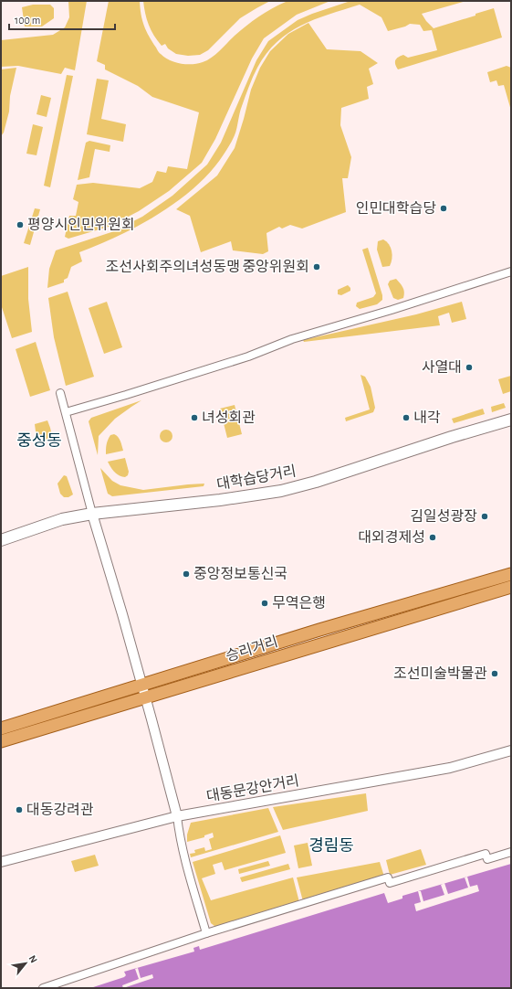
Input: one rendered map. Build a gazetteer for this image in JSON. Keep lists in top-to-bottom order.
{
  "streets": {
    "main road": ["대학습당거리", "승리거리"],
    "street": ["대동문강안거리"]
  },
  "districts": ["중성동", "경림동"],
  "places": [
    "인민대학습당",
    "평양시인민위원회",
    "조선사회주의녀성동맹 중앙위원회",
    "사열대",
    "녀성회관",
    "내각",
    "김일성광장",
    "대외경제성",
    "중앙정보통신국",
    "무역은행",
    "조선미술박물관",
    "대동강려관"
  ],
  "scale_bar": "100 m",
  "north": "top right"
}
